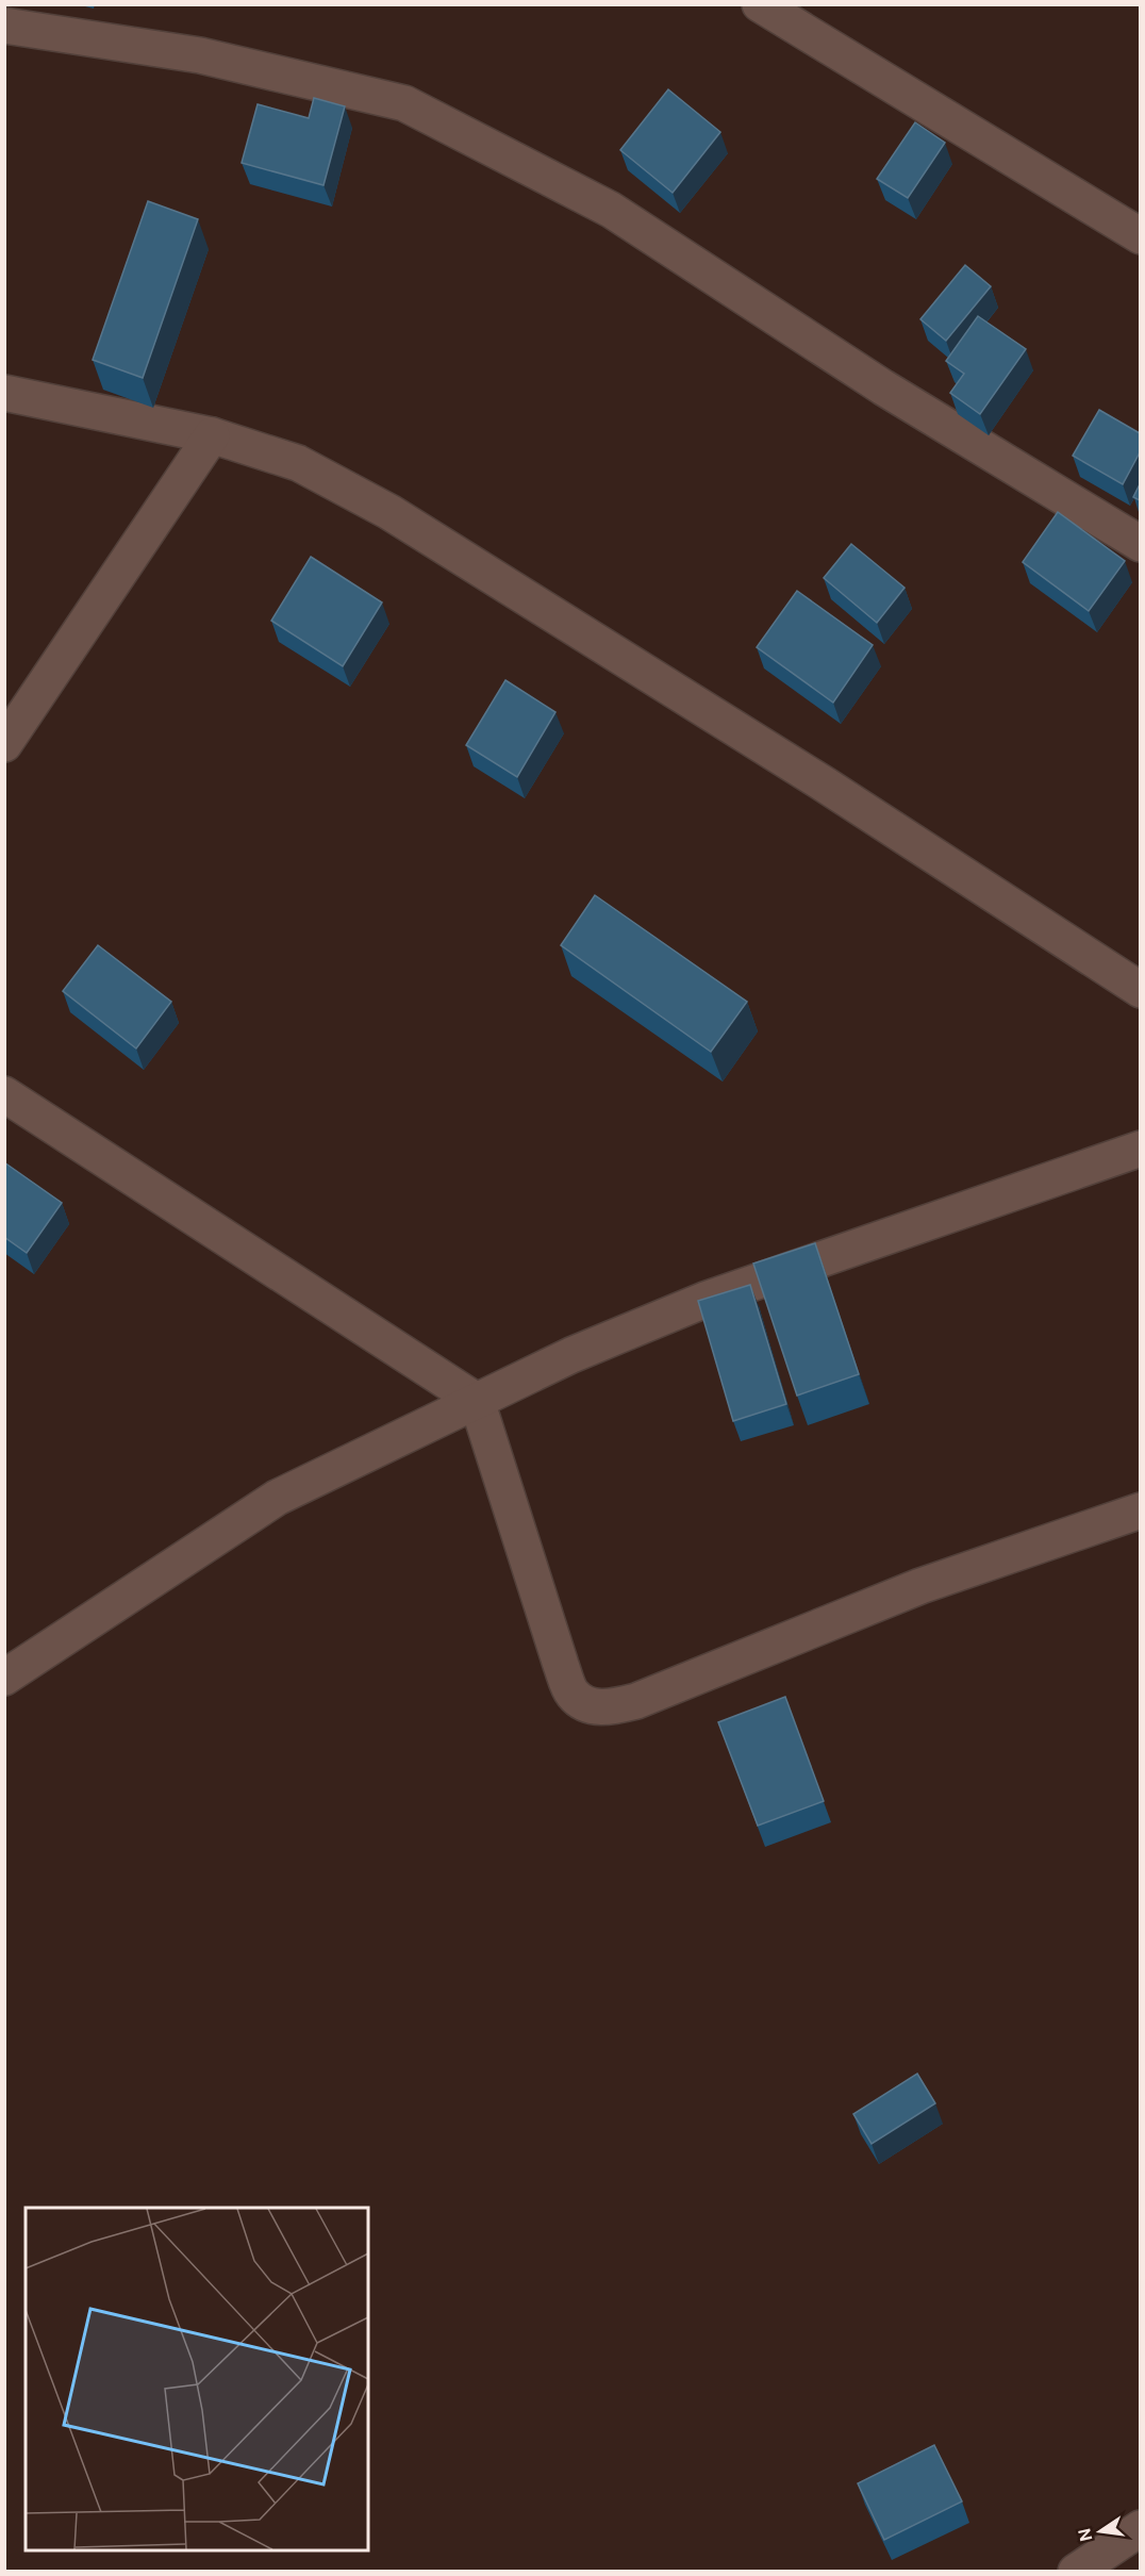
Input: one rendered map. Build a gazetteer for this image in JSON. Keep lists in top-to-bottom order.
{
  "north": "left"
}
